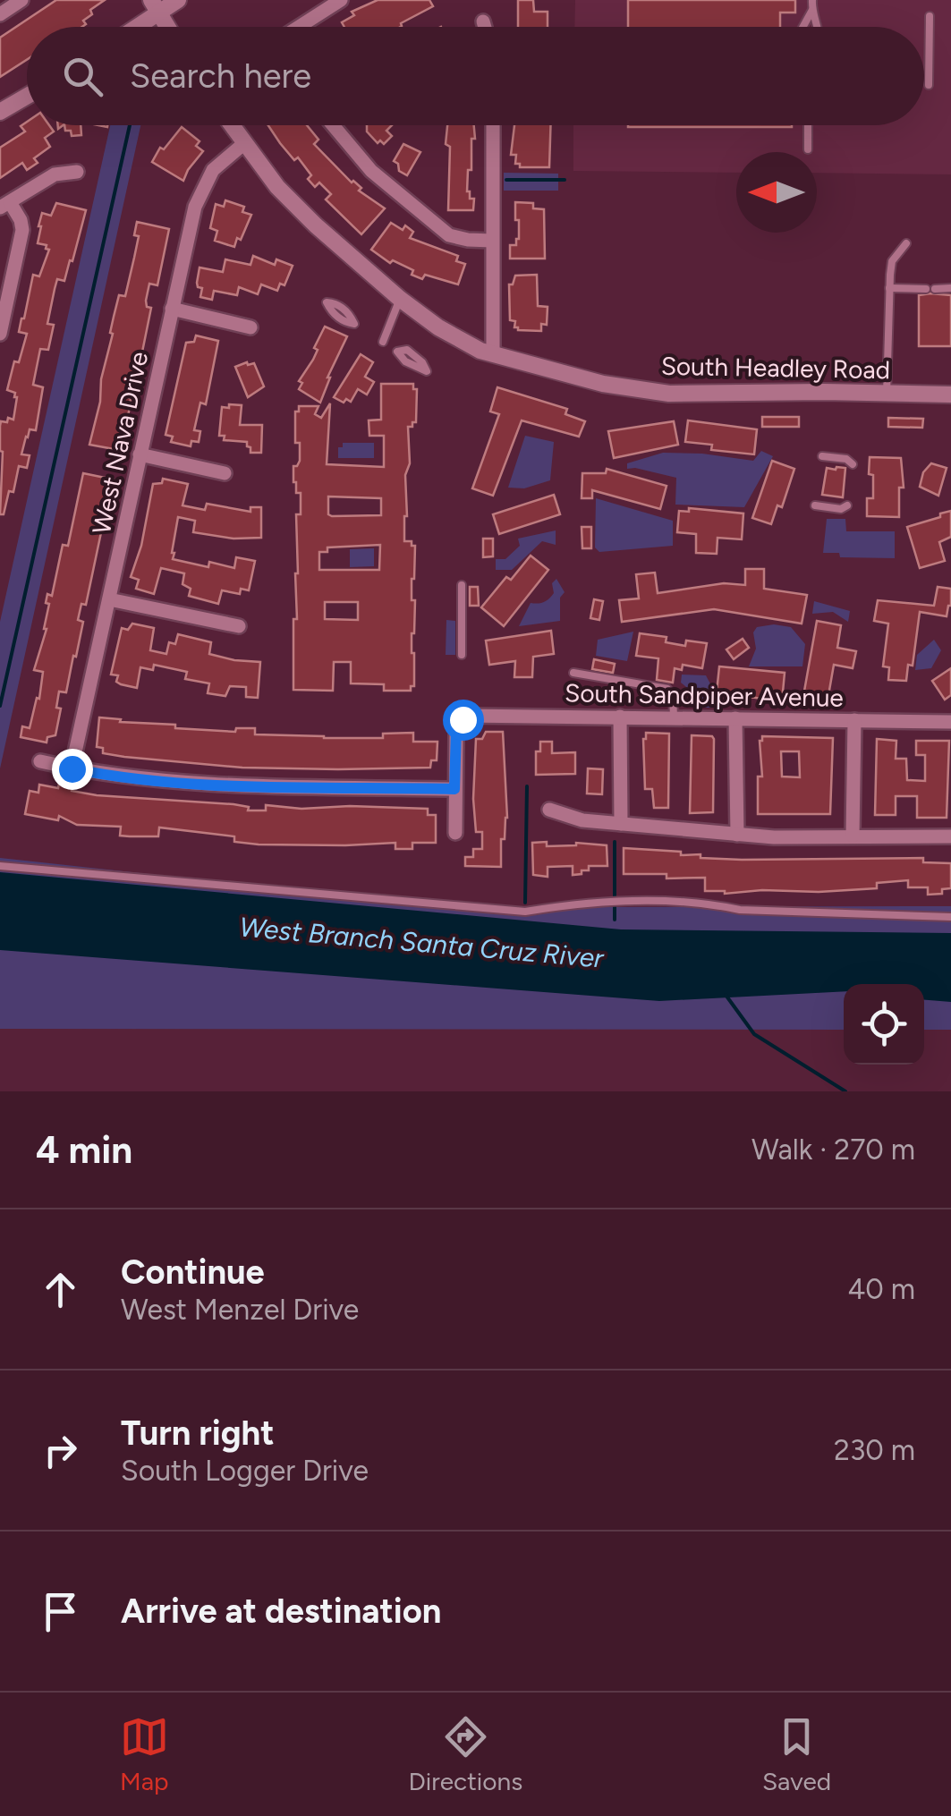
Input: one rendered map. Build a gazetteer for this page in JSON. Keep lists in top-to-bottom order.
{
  "streets": {
    "street": ["South Headley Road", "West Nava Drive", "South Sandpiper Avenue"]
  },
  "crossings": [
    ["South Headley Road", "West Nava Drive"]
  ],
  "water": ["West Branch Santa Cruz River"],
  "north": "left",
  "page": {
    "search": "Search here",
    "heading": ["4 min", "Walk · 270 m"],
    "list": [
      ["Continue", "West Menzel Drive", "40 m"],
      ["Turn right", "South Logger Drive", "230 m"],
      "Arrive at destination"
    ],
    "nav": ["Map", "Directions", "Saved"]
  }
}
